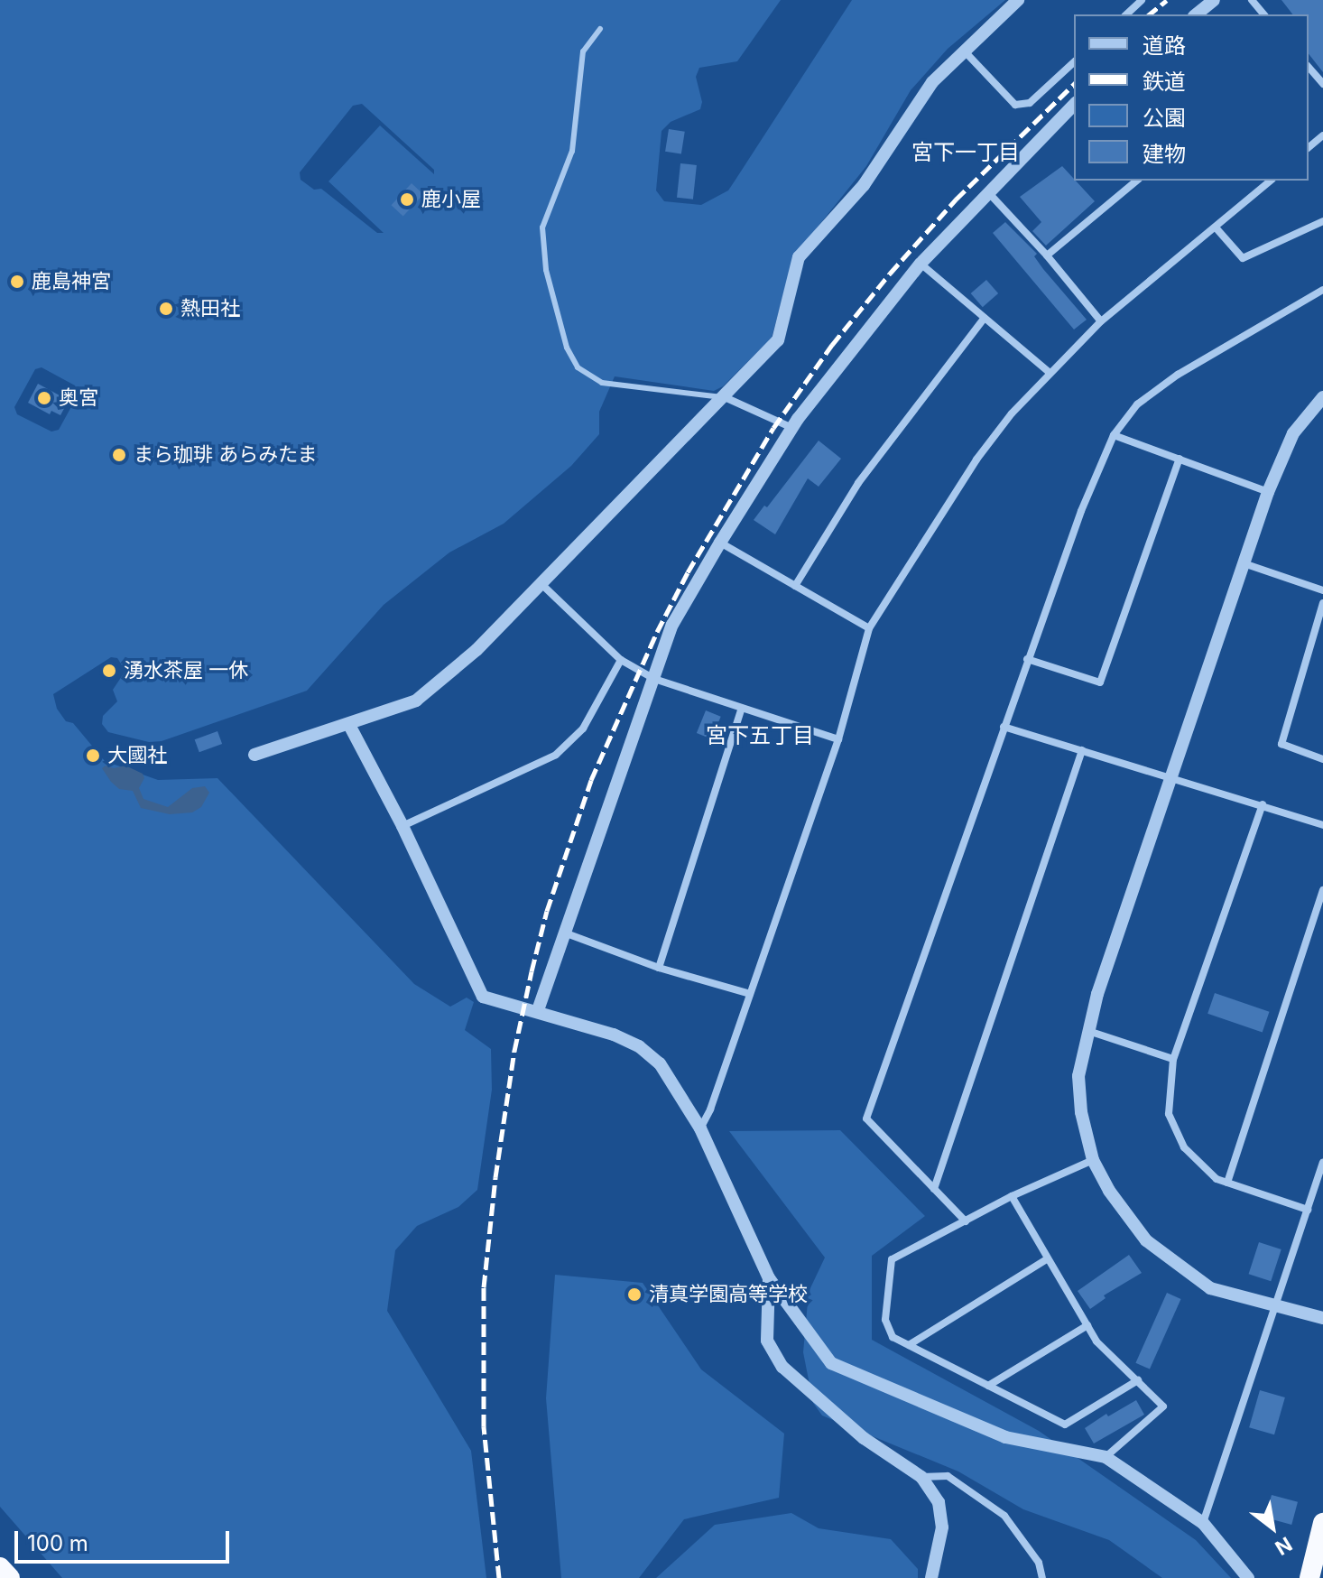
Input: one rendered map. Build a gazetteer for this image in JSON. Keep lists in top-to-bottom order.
{
  "districts": ["宮下一丁目", "宮下五丁目"],
  "places": [
    "鹿小屋",
    "鹿島神宮",
    "熱田社",
    "奥宮",
    "まら珈琲 あらみたま",
    "湧水茶屋 一休",
    "大國社",
    "清真学園高等学校"
  ],
  "legend": [
    "道路",
    "鉄道",
    "公園",
    "建物"
  ],
  "scale_bar": "100 m",
  "north": "bottom right"
}
